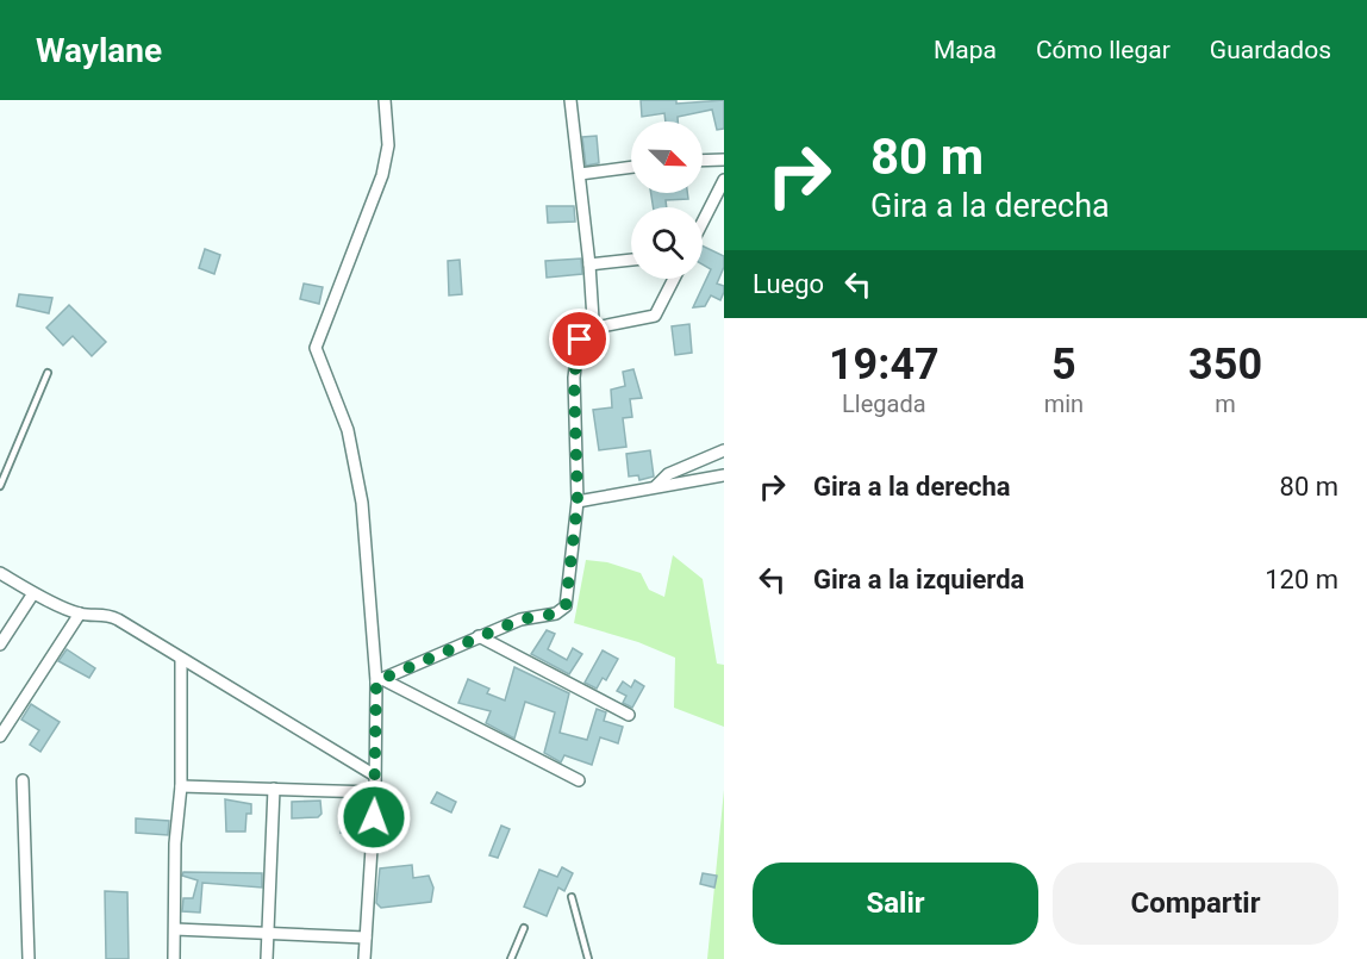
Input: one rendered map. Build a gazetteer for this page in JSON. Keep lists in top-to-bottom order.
{
  "north": "bottom right",
  "page": {
    "header": "Waylane",
    "nav": ["Mapa", "Cómo llegar", "Guardados"],
    "turn": ["80 m", "Gira a la derecha"],
    "then": "Luego",
    "eta": [
      "19:47",
      "Llegada",
      "5",
      "min",
      "350",
      "m"
    ],
    "list": [
      {
        "name": "Gira a la derecha",
        "value": "80 m"
      },
      {
        "name": "Gira a la izquierda",
        "value": "120 m"
      }
    ],
    "buttons": ["Salir", "Compartir"]
  }
}
